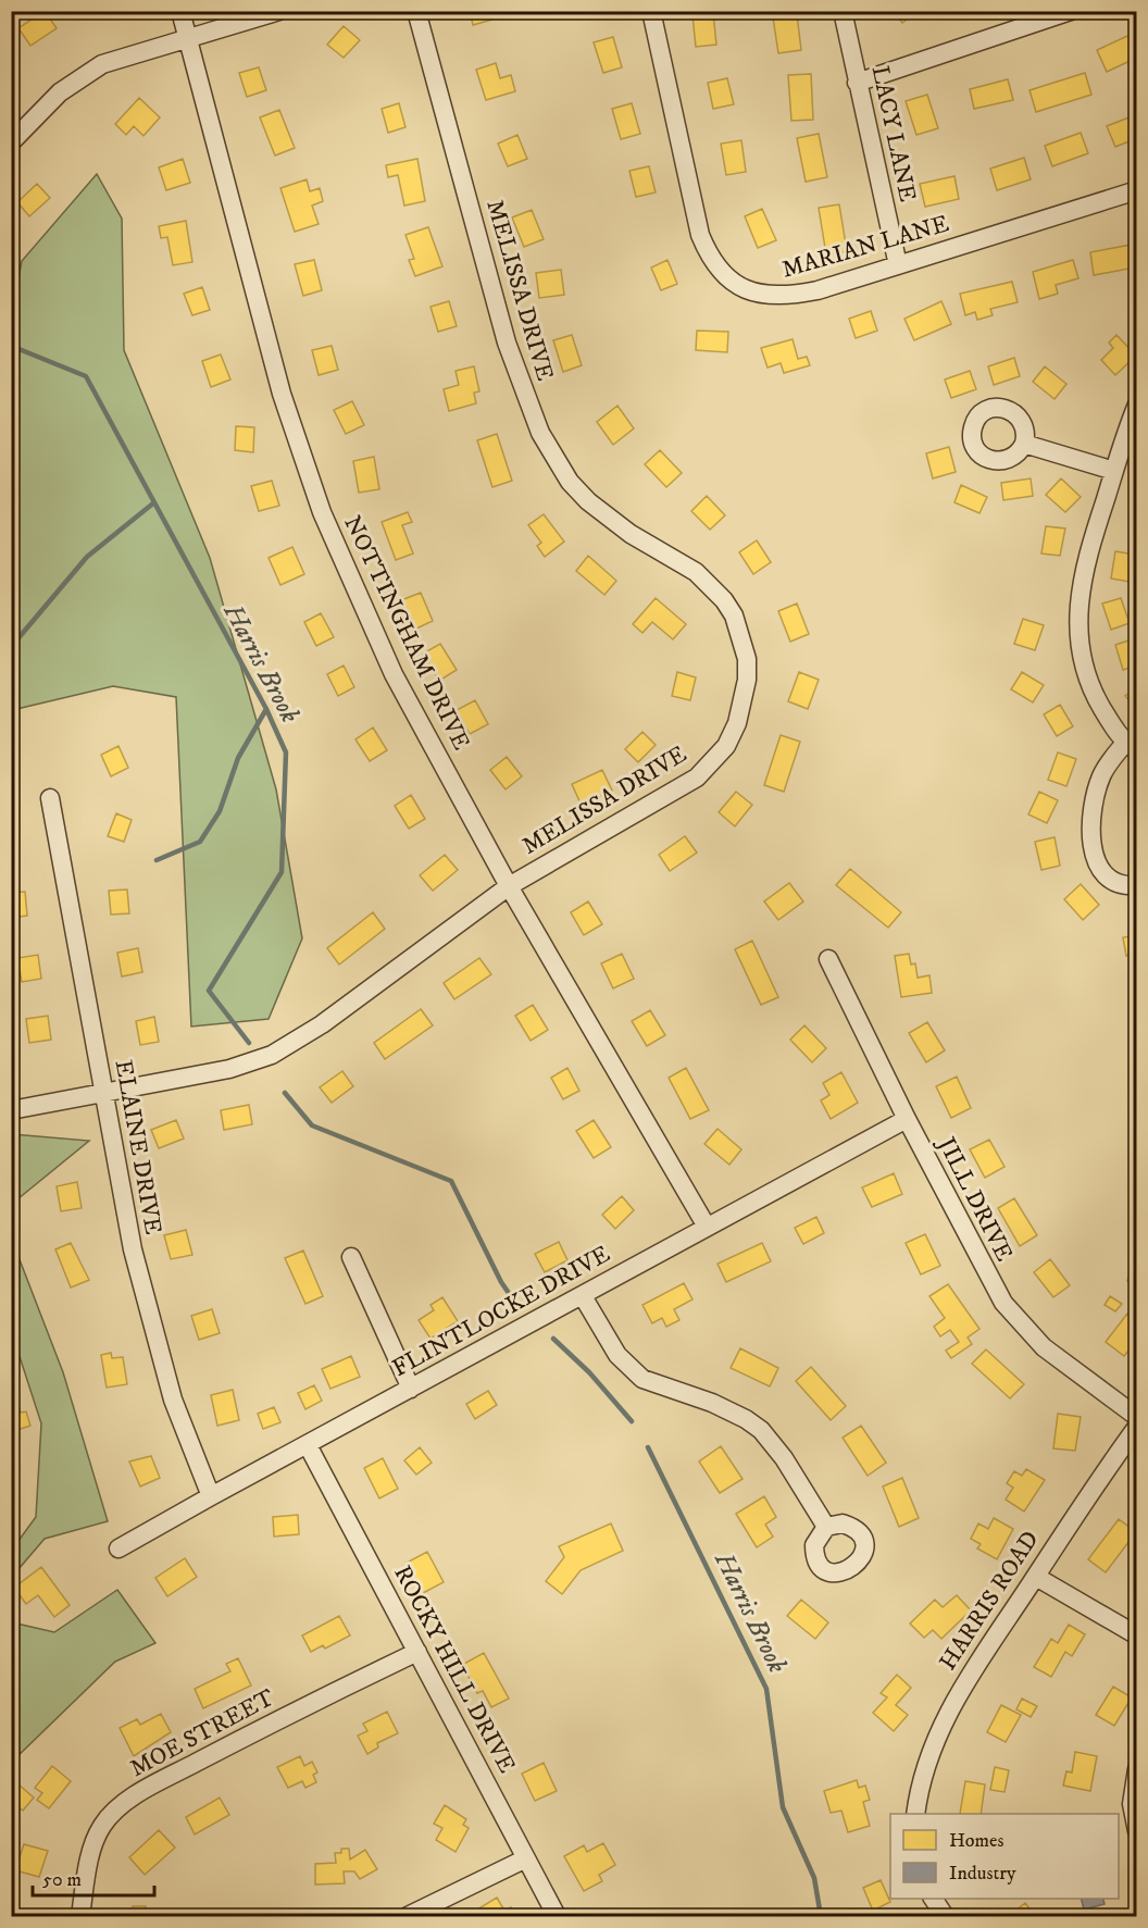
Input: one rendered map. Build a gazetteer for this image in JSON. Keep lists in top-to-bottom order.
{
  "streets": {
    "street": [
      "LACY LANE",
      "MARIAN LANE",
      "MELISSA DRIVE",
      "NOTTINGHAM DRIVE",
      "ELAINE DRIVE",
      "JILL DRIVE",
      "FLINTLOCKE DRIVE",
      "HARRIS ROAD",
      "ROCKY HILL DRIVE",
      "MOE STREET"
    ]
  },
  "crossings": [
    ["LACY LANE", "MARIAN LANE"],
    ["MELISSA DRIVE", "NOTTINGHAM DRIVE"],
    ["MELISSA DRIVE", "ELAINE DRIVE"],
    ["NOTTINGHAM DRIVE", "FLINTLOCKE DRIVE"],
    ["ELAINE DRIVE", "FLINTLOCKE DRIVE"],
    ["JILL DRIVE", "FLINTLOCKE DRIVE"],
    ["FLINTLOCKE DRIVE", "ROCKY HILL DRIVE"],
    ["ROCKY HILL DRIVE", "MOE STREET"]
  ],
  "water": ["Harris Brook"],
  "legend": ["Homes", "Industry"],
  "scale_bar": "50 m"
}
